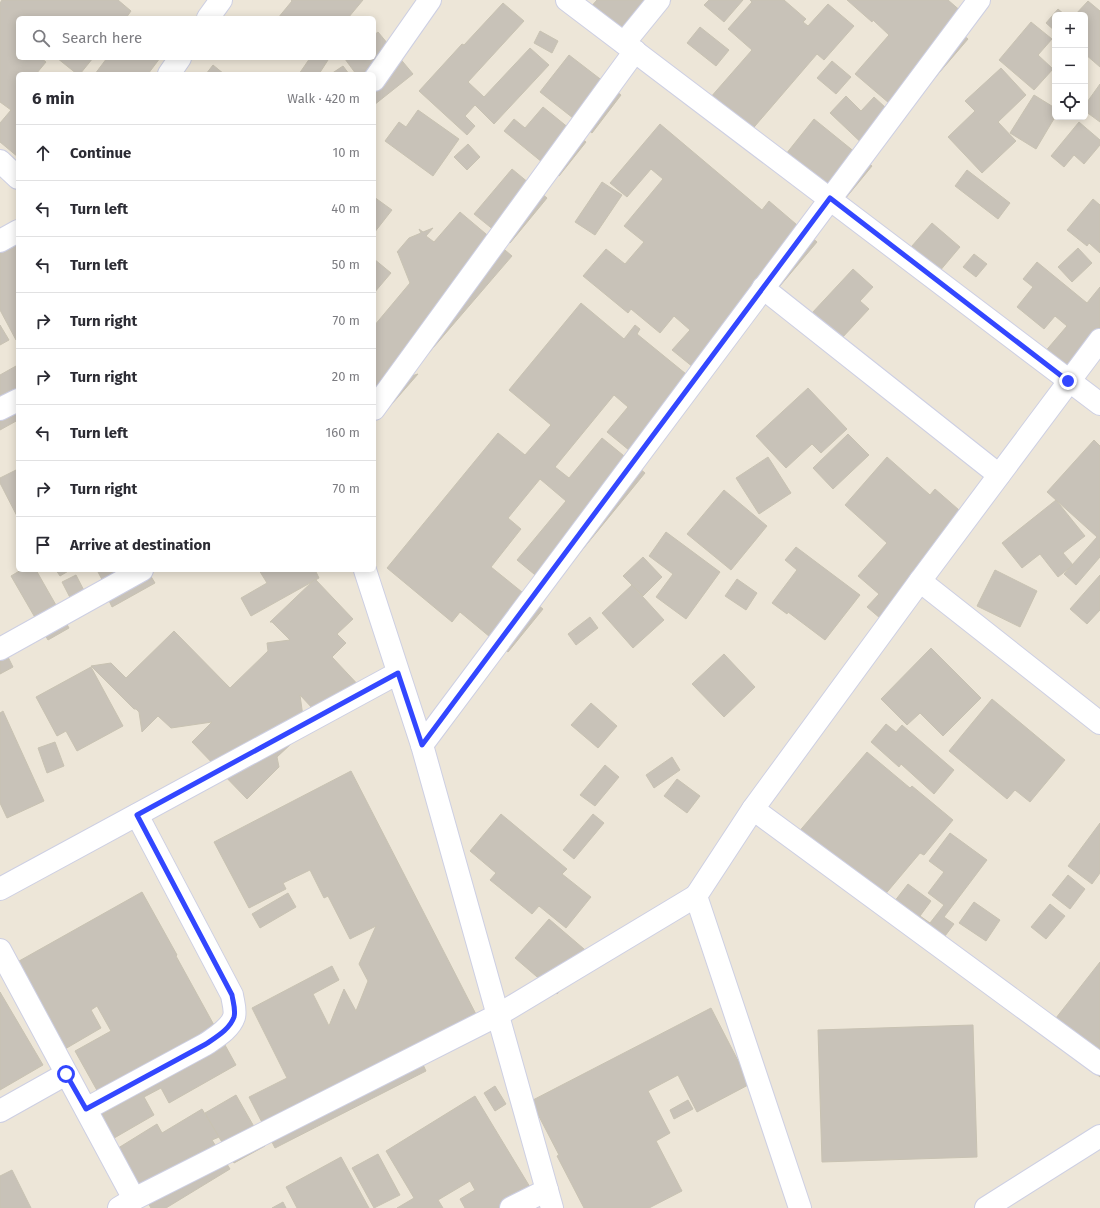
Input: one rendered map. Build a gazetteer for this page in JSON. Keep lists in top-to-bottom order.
{
  "page": {
    "map_buttons": ["+", "−"],
    "search": "Search here",
    "heading": ["6 min", "Walk · 420 m"],
    "list": [
      ["Continue", "10 m"],
      ["Turn left", "40 m"],
      ["Turn left", "50 m"],
      ["Turn right", "70 m"],
      ["Turn right", "20 m"],
      ["Turn left", "160 m"],
      ["Turn right", "70 m"],
      "Arrive at destination"
    ]
  }
}
